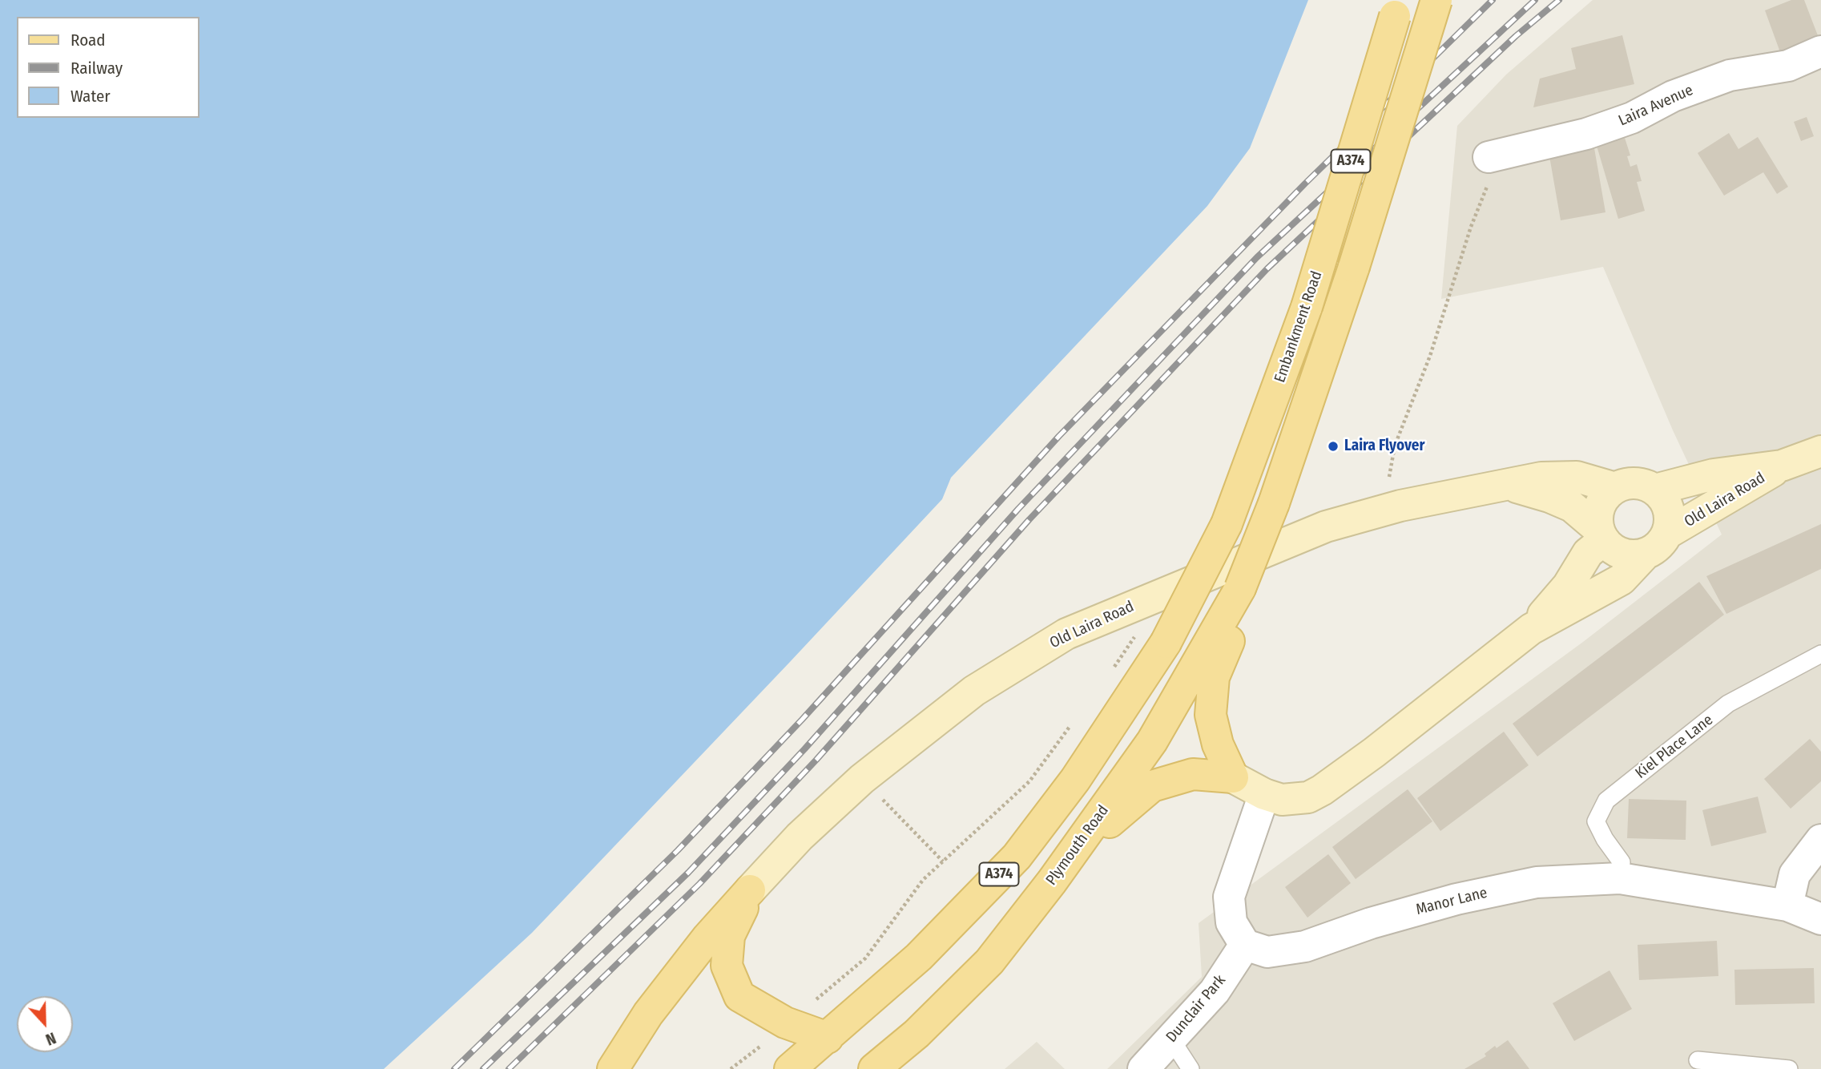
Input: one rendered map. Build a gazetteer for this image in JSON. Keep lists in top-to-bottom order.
{
  "streets": {
    "main road": [
      "A374",
      "Embankment Road",
      "Old Laira Road",
      "Plymouth Road"
    ],
    "street": ["Laira Avenue", "Manor Lane", "Dunclair Park"],
    "lane": ["Kiel Place Lane"]
  },
  "crossings": [
    ["A374", "Embankment Road"],
    ["A374", "Plymouth Road"],
    ["Kiel Place Lane", "Manor Lane"],
    ["Manor Lane", "Dunclair Park"]
  ],
  "places": ["Laira Flyover"],
  "legend": ["Road", "Railway", "Water"],
  "north": "bottom"
}
